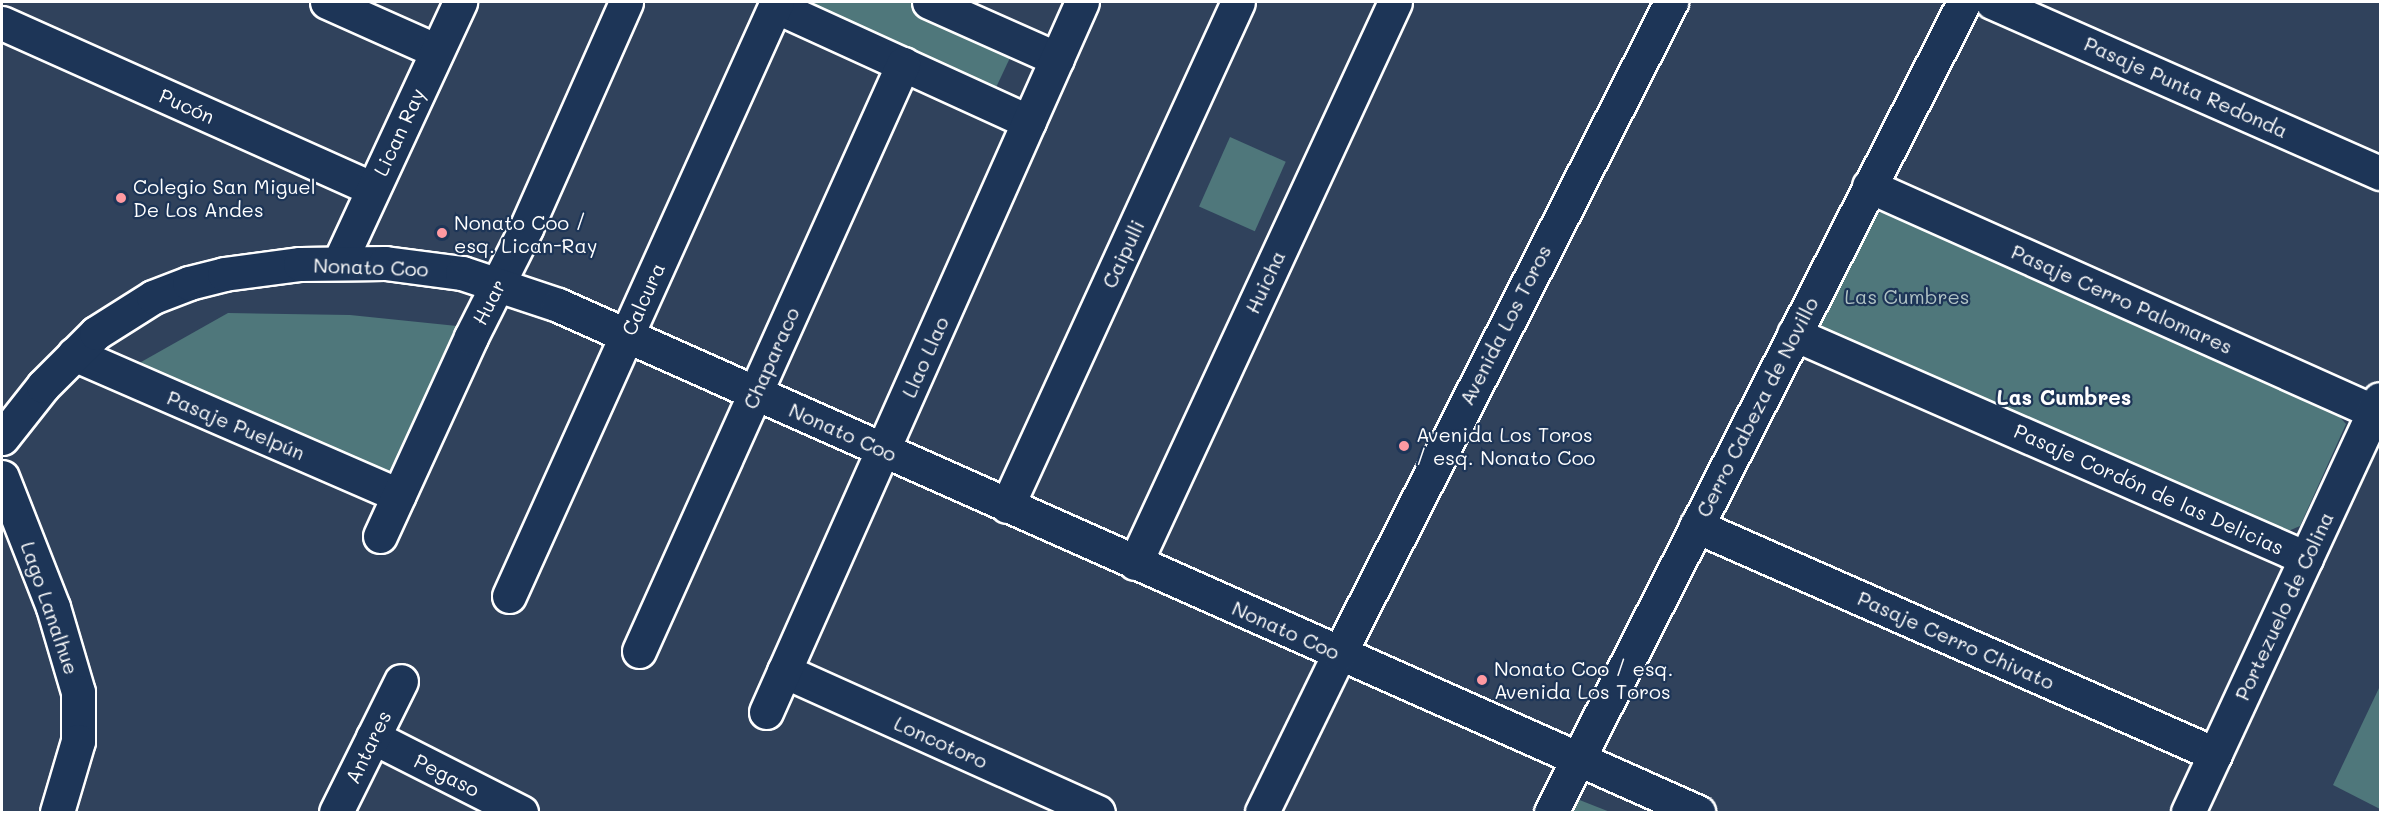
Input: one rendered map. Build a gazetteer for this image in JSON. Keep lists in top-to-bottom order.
{
  "streets": {
    "street": [
      "Pasaje Punta Redonda",
      "Pucón",
      "Lican Ray",
      "Caipulli",
      "Nonato Coo",
      "Huicha",
      "Calcura",
      "Pasaje Cerro Palomares",
      "Huar",
      "Avenida Los Toros",
      "Llao Llao",
      "Chaparaco",
      "Cerro Cabeza de Novillo",
      "Pasaje Puelpún",
      "Pasaje Cordón de las Delicias",
      "Portezuelo de Colina",
      "Lago Lanalhue",
      "Pasaje Cerro Chivato",
      "Loncotoro",
      "Antares",
      "Pegaso"
    ]
  },
  "crossings": [
    ["Pucón", "Lican Ray"],
    ["Lican Ray", "Nonato Coo"],
    ["Caipulli", "Nonato Coo"],
    ["Nonato Coo", "Huicha"],
    ["Nonato Coo", "Calcura"],
    ["Nonato Coo", "Huar"],
    ["Nonato Coo", "Avenida Los Toros"],
    ["Nonato Coo", "Llao Llao"],
    ["Nonato Coo", "Chaparaco"],
    ["Nonato Coo", "Cerro Cabeza de Novillo"],
    ["Nonato Coo", "Pasaje Puelpún"],
    ["Pasaje Cerro Palomares", "Cerro Cabeza de Novillo"],
    ["Pasaje Cerro Palomares", "Portezuelo de Colina"],
    ["Huar", "Pasaje Puelpún"],
    ["Llao Llao", "Loncotoro"],
    ["Cerro Cabeza de Novillo", "Pasaje Cordón de las Delicias"],
    ["Cerro Cabeza de Novillo", "Pasaje Cerro Chivato"],
    ["Pasaje Cordón de las Delicias", "Portezuelo de Colina"],
    ["Portezuelo de Colina", "Pasaje Cerro Chivato"],
    ["Antares", "Pegaso"]
  ],
  "districts": ["Las Cumbres"],
  "parks": ["Las Cumbres"],
  "places": [
    "Colegio San Miguel De Los Andes",
    "Nonato Coo / esq. Lican-Ray",
    "Avenida Los Toros / esq. Nonato Coo",
    "Nonato Coo / esq. Avenida Los Toros"
  ]
}
